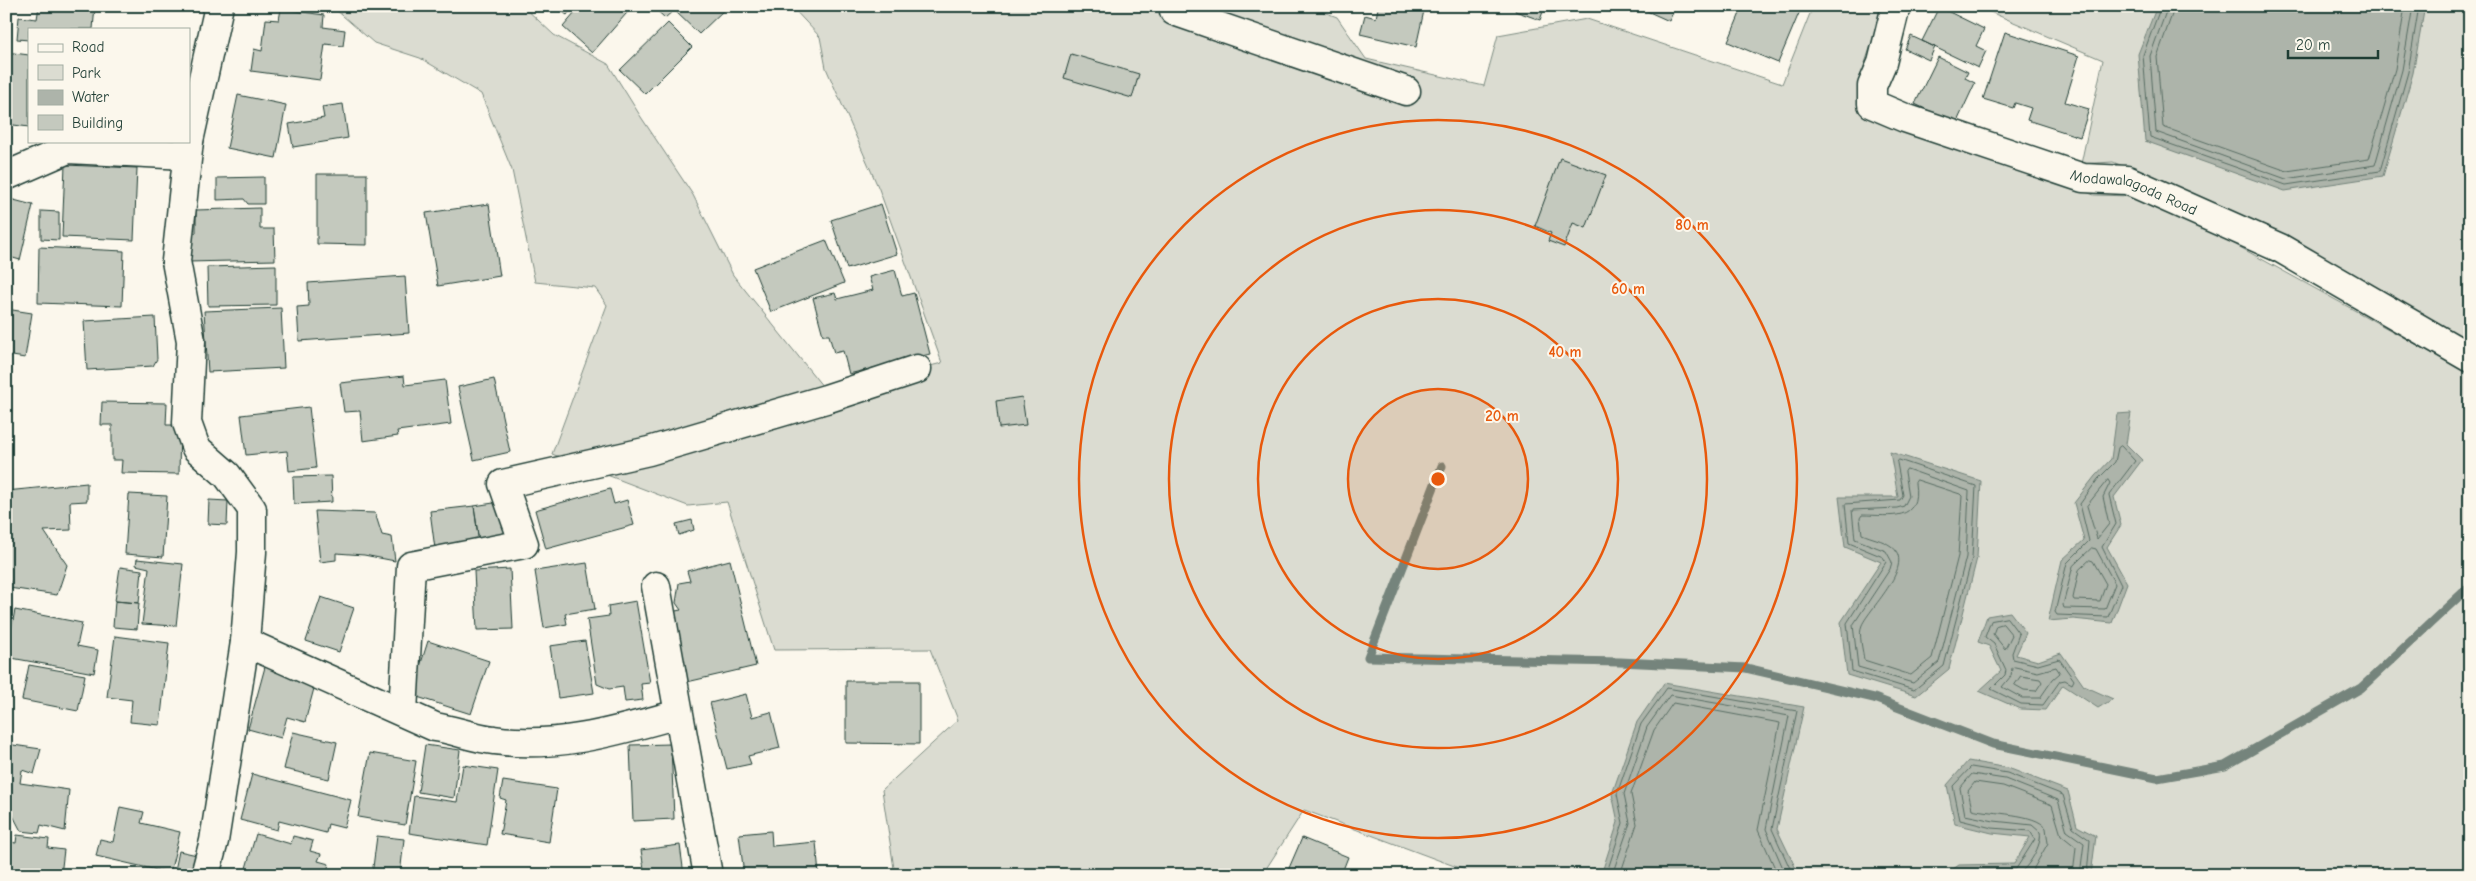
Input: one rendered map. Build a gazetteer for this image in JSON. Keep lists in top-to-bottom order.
{
  "streets": {
    "street": ["Modawalagoda Road"]
  },
  "legend": [
    "Road",
    "Park",
    "Water",
    "Building"
  ],
  "scale_bar": "20 m",
  "rings": [
    "80 m",
    "60 m",
    "40 m",
    "20 m"
  ]
}
